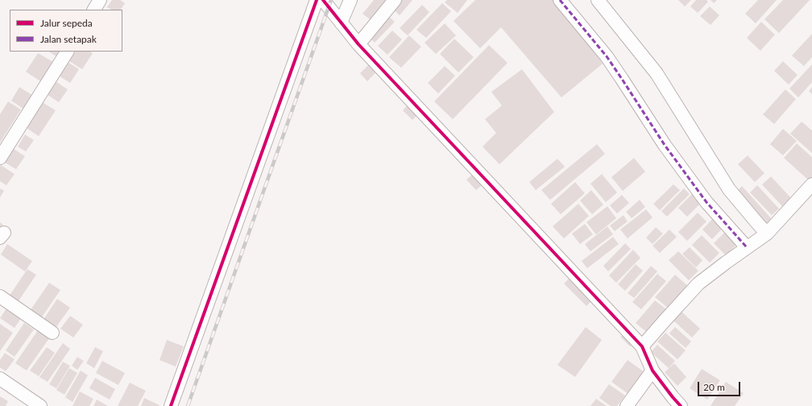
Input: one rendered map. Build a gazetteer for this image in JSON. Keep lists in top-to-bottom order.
{
  "legend": ["Jalur sepeda", "Jalan setapak"],
  "scale_bar": "20 m"
}
